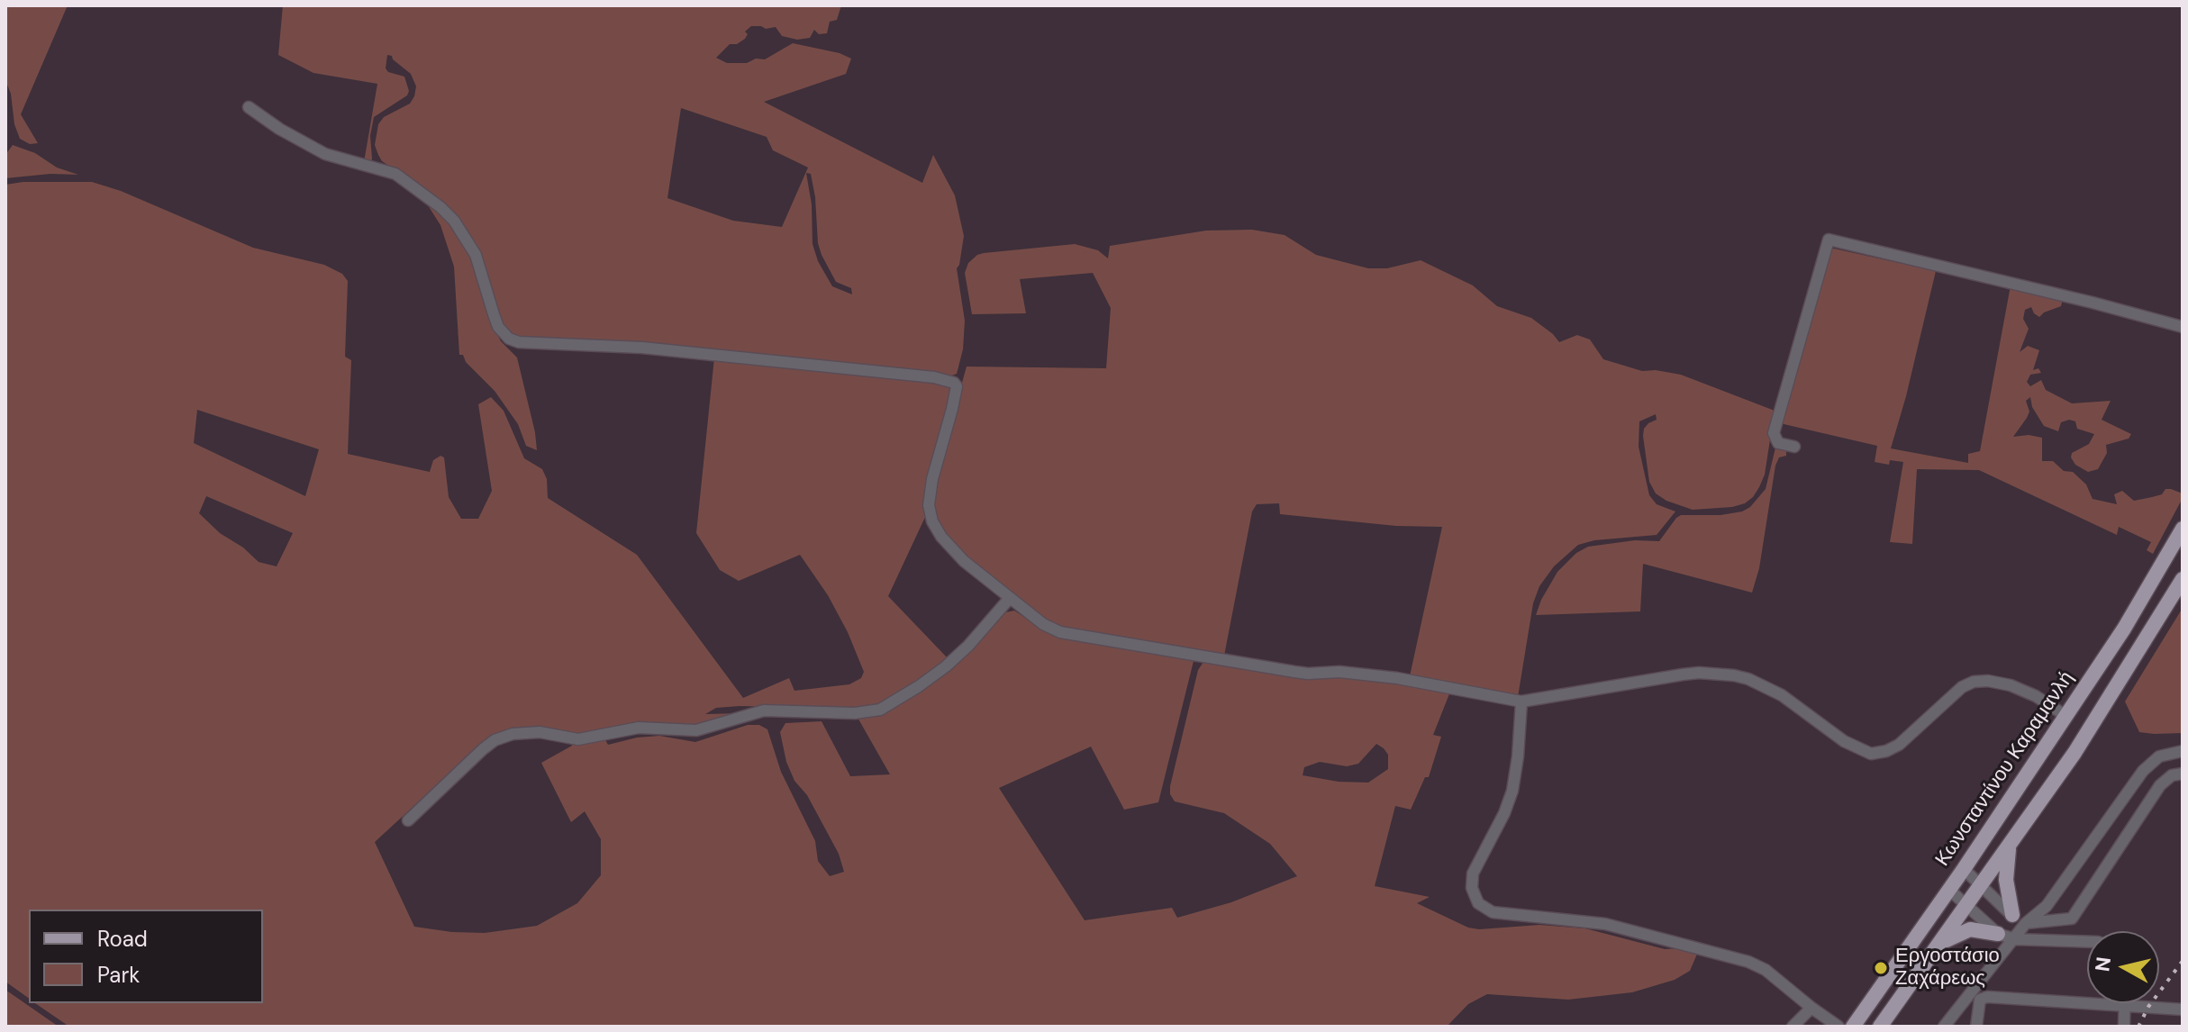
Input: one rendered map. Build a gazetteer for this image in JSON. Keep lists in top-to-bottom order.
{
  "streets": {
    "main road": ["Κωνσταντίνου Καραμανλή"]
  },
  "places": ["Εργοστάσιο Ζαχάρεως"],
  "legend": ["Road", "Park"],
  "north": "left"
}
